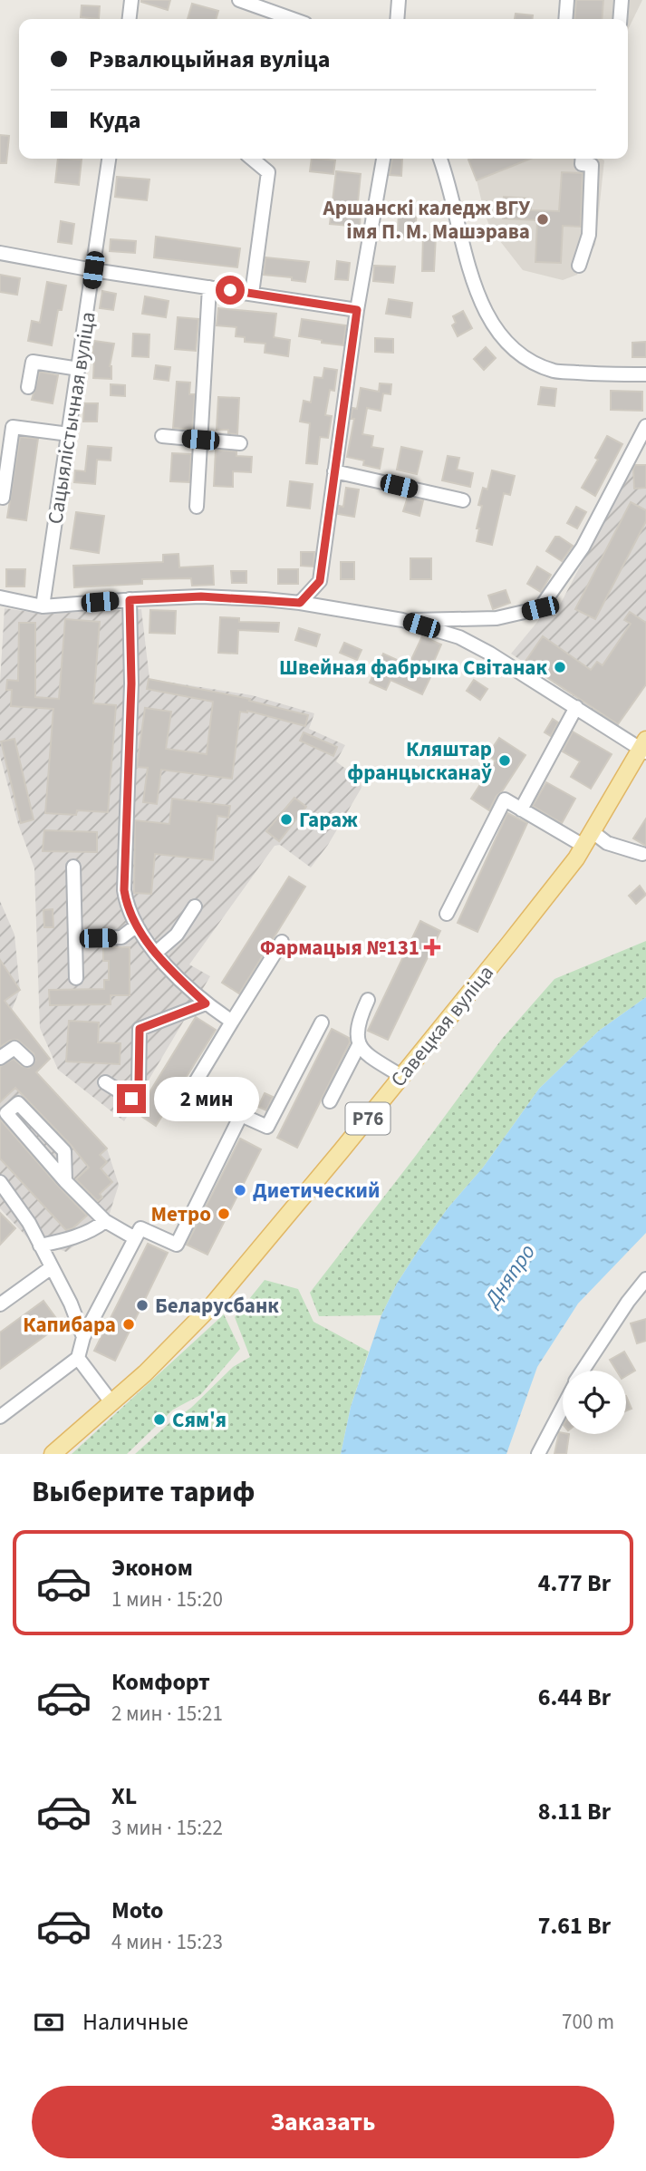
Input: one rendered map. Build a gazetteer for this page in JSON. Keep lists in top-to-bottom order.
{
  "streets": {
    "main road": ["Савецкая вуліца", "Р76"],
    "street": ["Сацыялістычная вуліца"]
  },
  "water": ["Дняпро"],
  "places": {
    "other": [
      "Аршанскі каледж ВГУ імя П. М. Машэрава",
      "Швейная фабрыка Світанак",
      "Кляштар францысканаў",
      "Гараж",
      "Диетический",
      "Метро",
      "Беларусбанк",
      "Капибара",
      "Сям'я"
    ],
    "health": ["Фармацыя №131"]
  },
  "page": {
    "banner": ["Рэвалюцыйная вуліца", "Куда"],
    "bubble": "2 мин",
    "heading": "Выберите тариф",
    "list": [
      {
        "name": "Эконом",
        "note": "1 мин · 15:20",
        "value": "4.77 Br"
      },
      {
        "name": "Комфорт",
        "note": "2 мин · 15:21",
        "value": "6.44 Br"
      },
      {
        "name": "XL",
        "note": "3 мин · 15:22",
        "value": "8.11 Br"
      },
      {
        "name": "Moto",
        "note": "4 мин · 15:23",
        "value": "7.61 Br"
      }
    ],
    "pay": ["Наличные", "700 m"],
    "buttons": "Заказать"
  }
}
